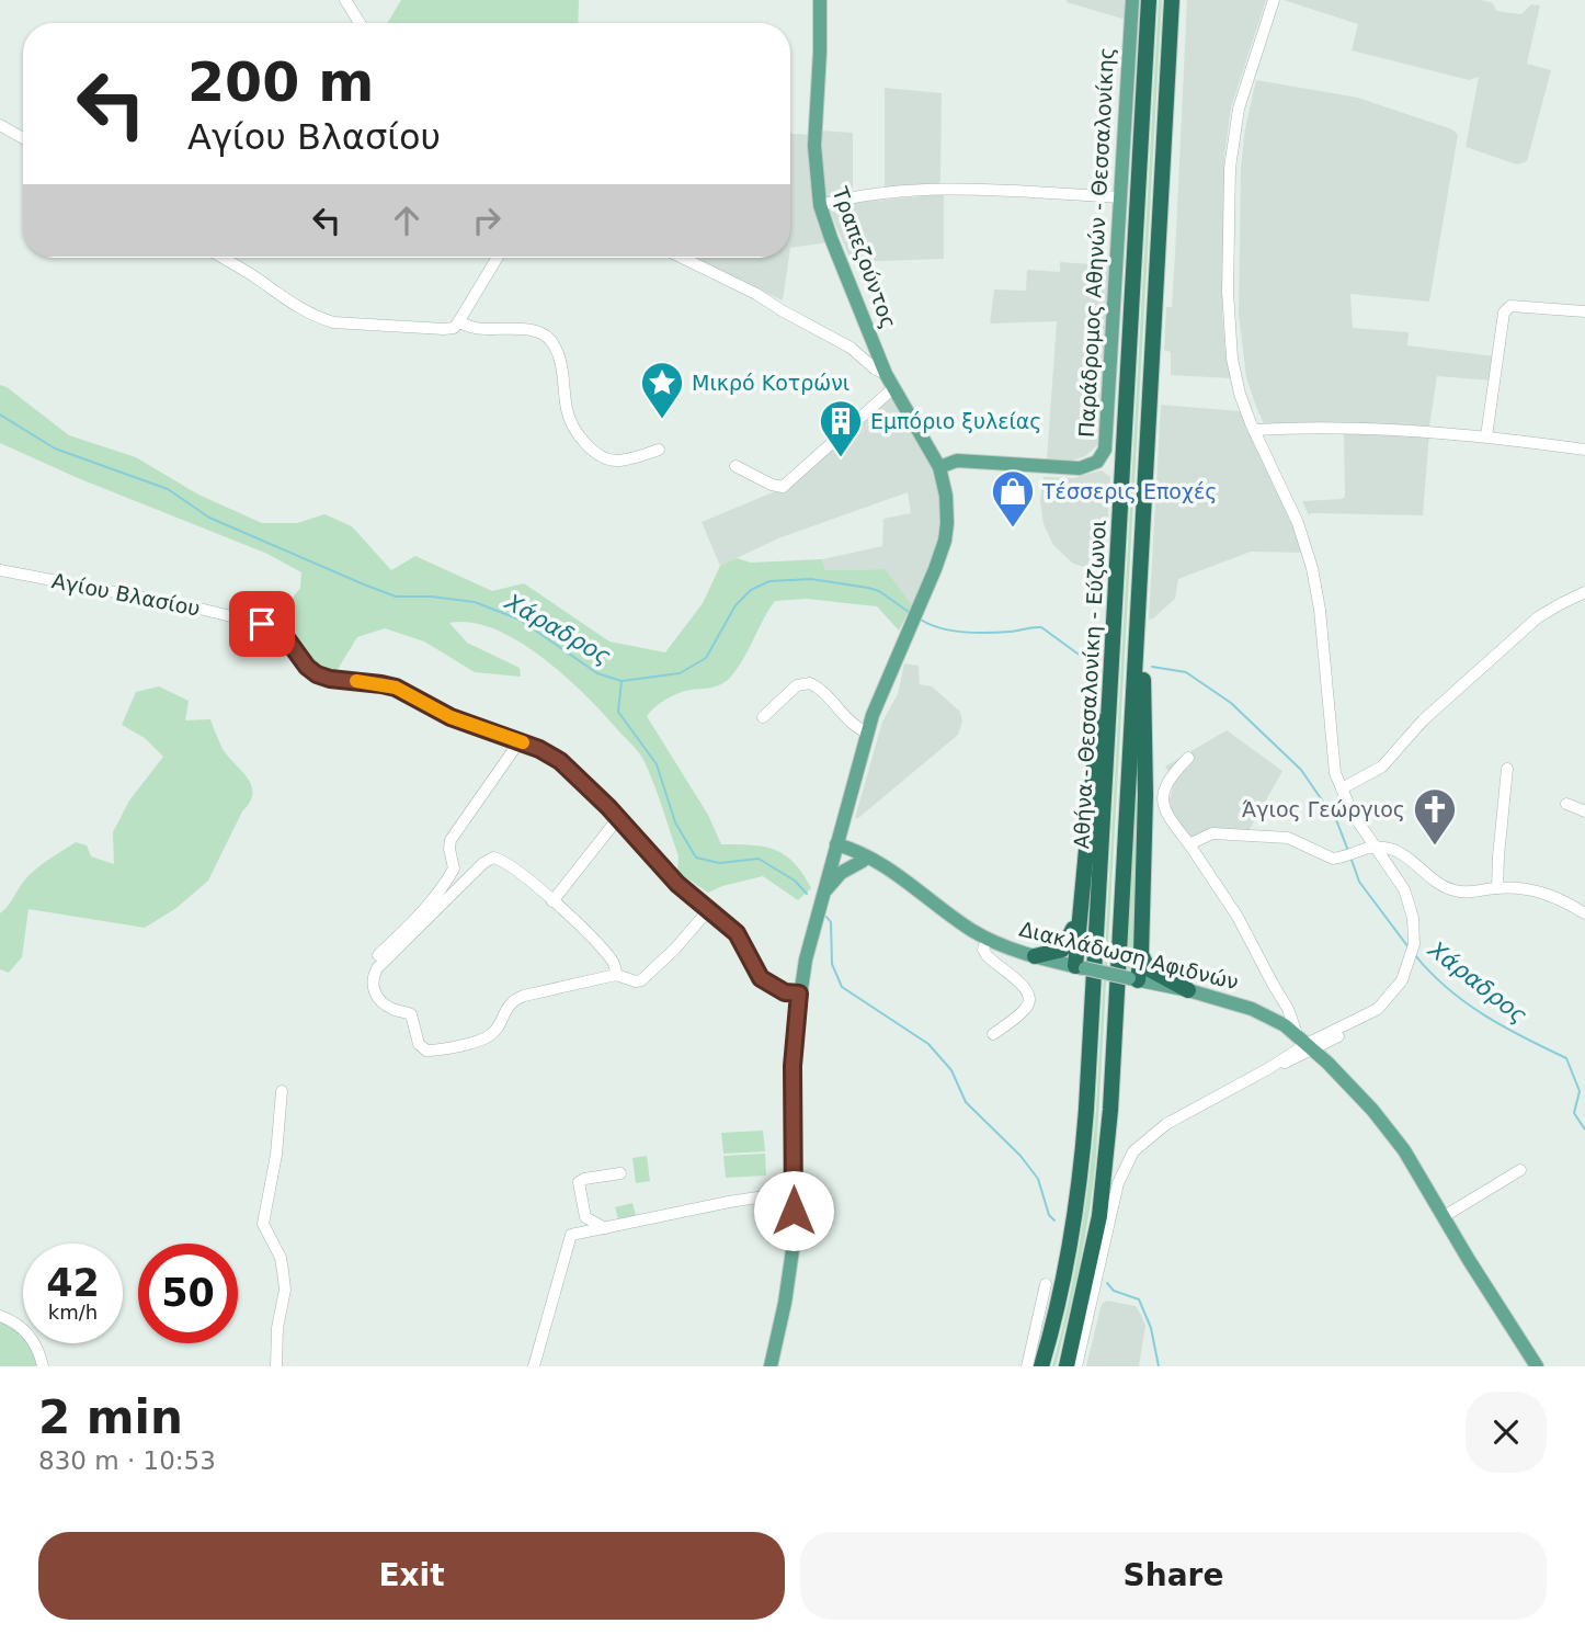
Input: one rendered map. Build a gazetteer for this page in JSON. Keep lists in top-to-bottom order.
{
  "streets": {
    "highway": ["Αθήνα - Θεσσαλονίκη - Εύζωνοι"],
    "main road": ["Παράδρομος Αθηνών - Θεσσαλονίκης", "Τραπεζούντος", "Διακλάδωση Αφιδνών"],
    "street": ["Αγίου Βλασίου"]
  },
  "crossings": [
    ["Παράδρομος Αθηνών - Θεσσαλονίκης", "Τραπεζούντος"]
  ],
  "water": ["Χάραδρος"],
  "places": {
    "place": ["Μικρό Κοτρώνι"],
    "building": ["Εμπόριο ξυλείας"],
    "shop": ["Τέσσερις Εποχές"],
    "church": ["Άγιος Γεώργιος"]
  },
  "page": {
    "turn": ["200 m", "Αγίου Βλασίου"],
    "speed": "42 km/h",
    "limit": "50",
    "heading": ["2 min", "830 m · 10:53"],
    "buttons": ["Exit", "Share"]
  }
}
